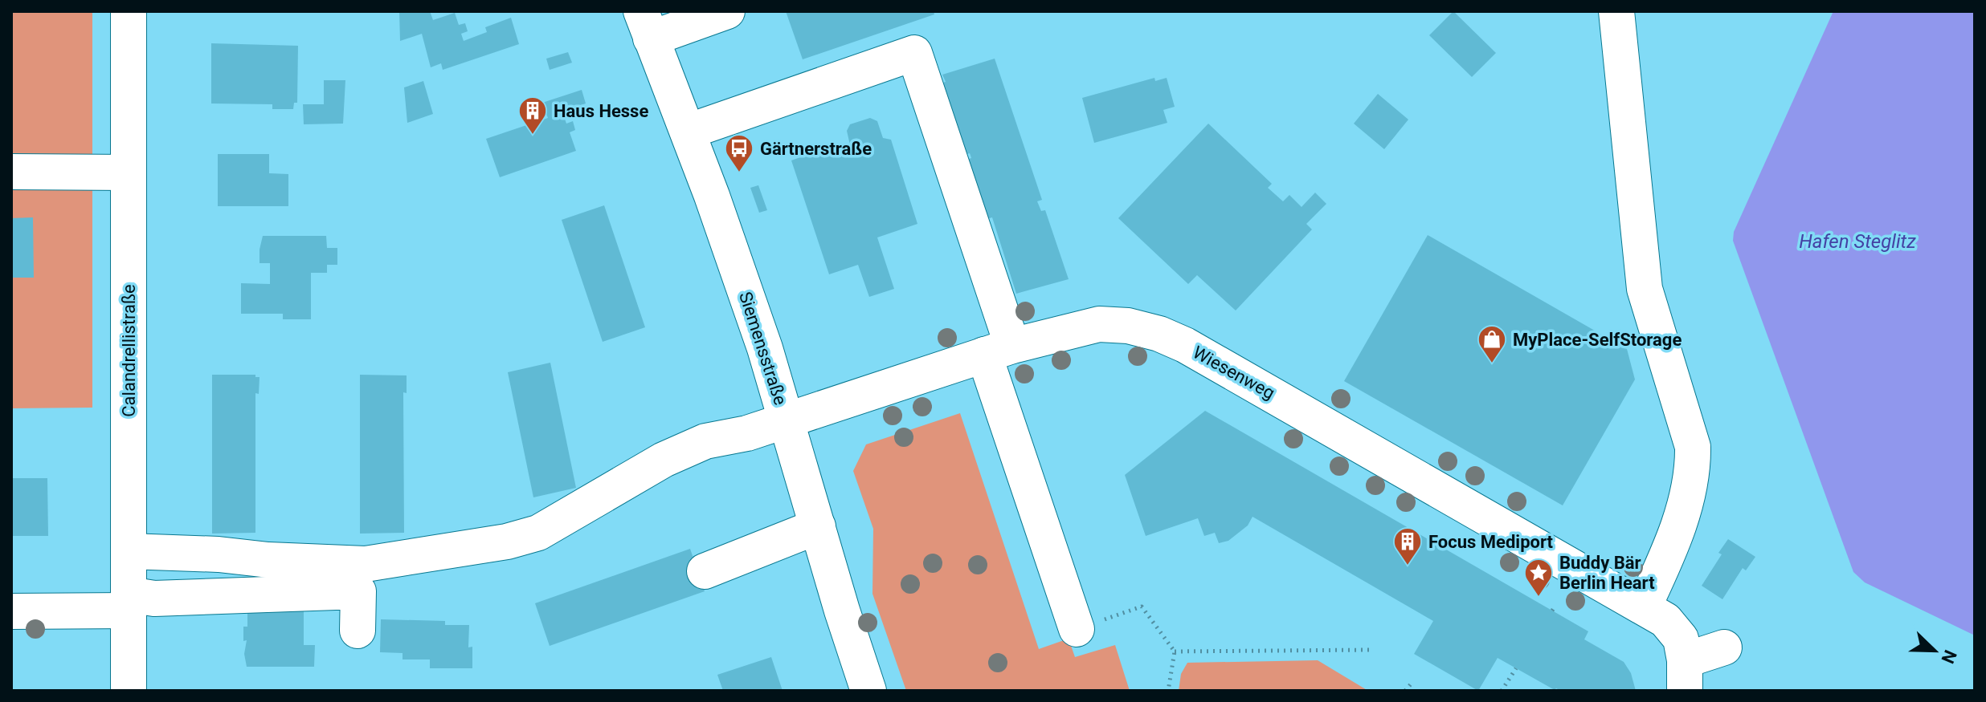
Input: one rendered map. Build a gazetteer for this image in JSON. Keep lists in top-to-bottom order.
{
  "streets": {
    "street": ["Siemensstraße", "Calandrellistraße", "Wiesenweg"]
  },
  "crossings": [
    ["Siemensstraße", "Wiesenweg"],
    ["Calandrellistraße", "Wiesenweg"]
  ],
  "water": ["Hafen Steglitz"],
  "places": {
    "building": ["Haus Hesse", "Focus Mediport"],
    "bus stop": ["Gärtnerstraße"],
    "shop": ["MyPlace-SelfStorage"],
    "place": ["Buddy Bär Berlin Heart"]
  },
  "north": "bottom right"
}
